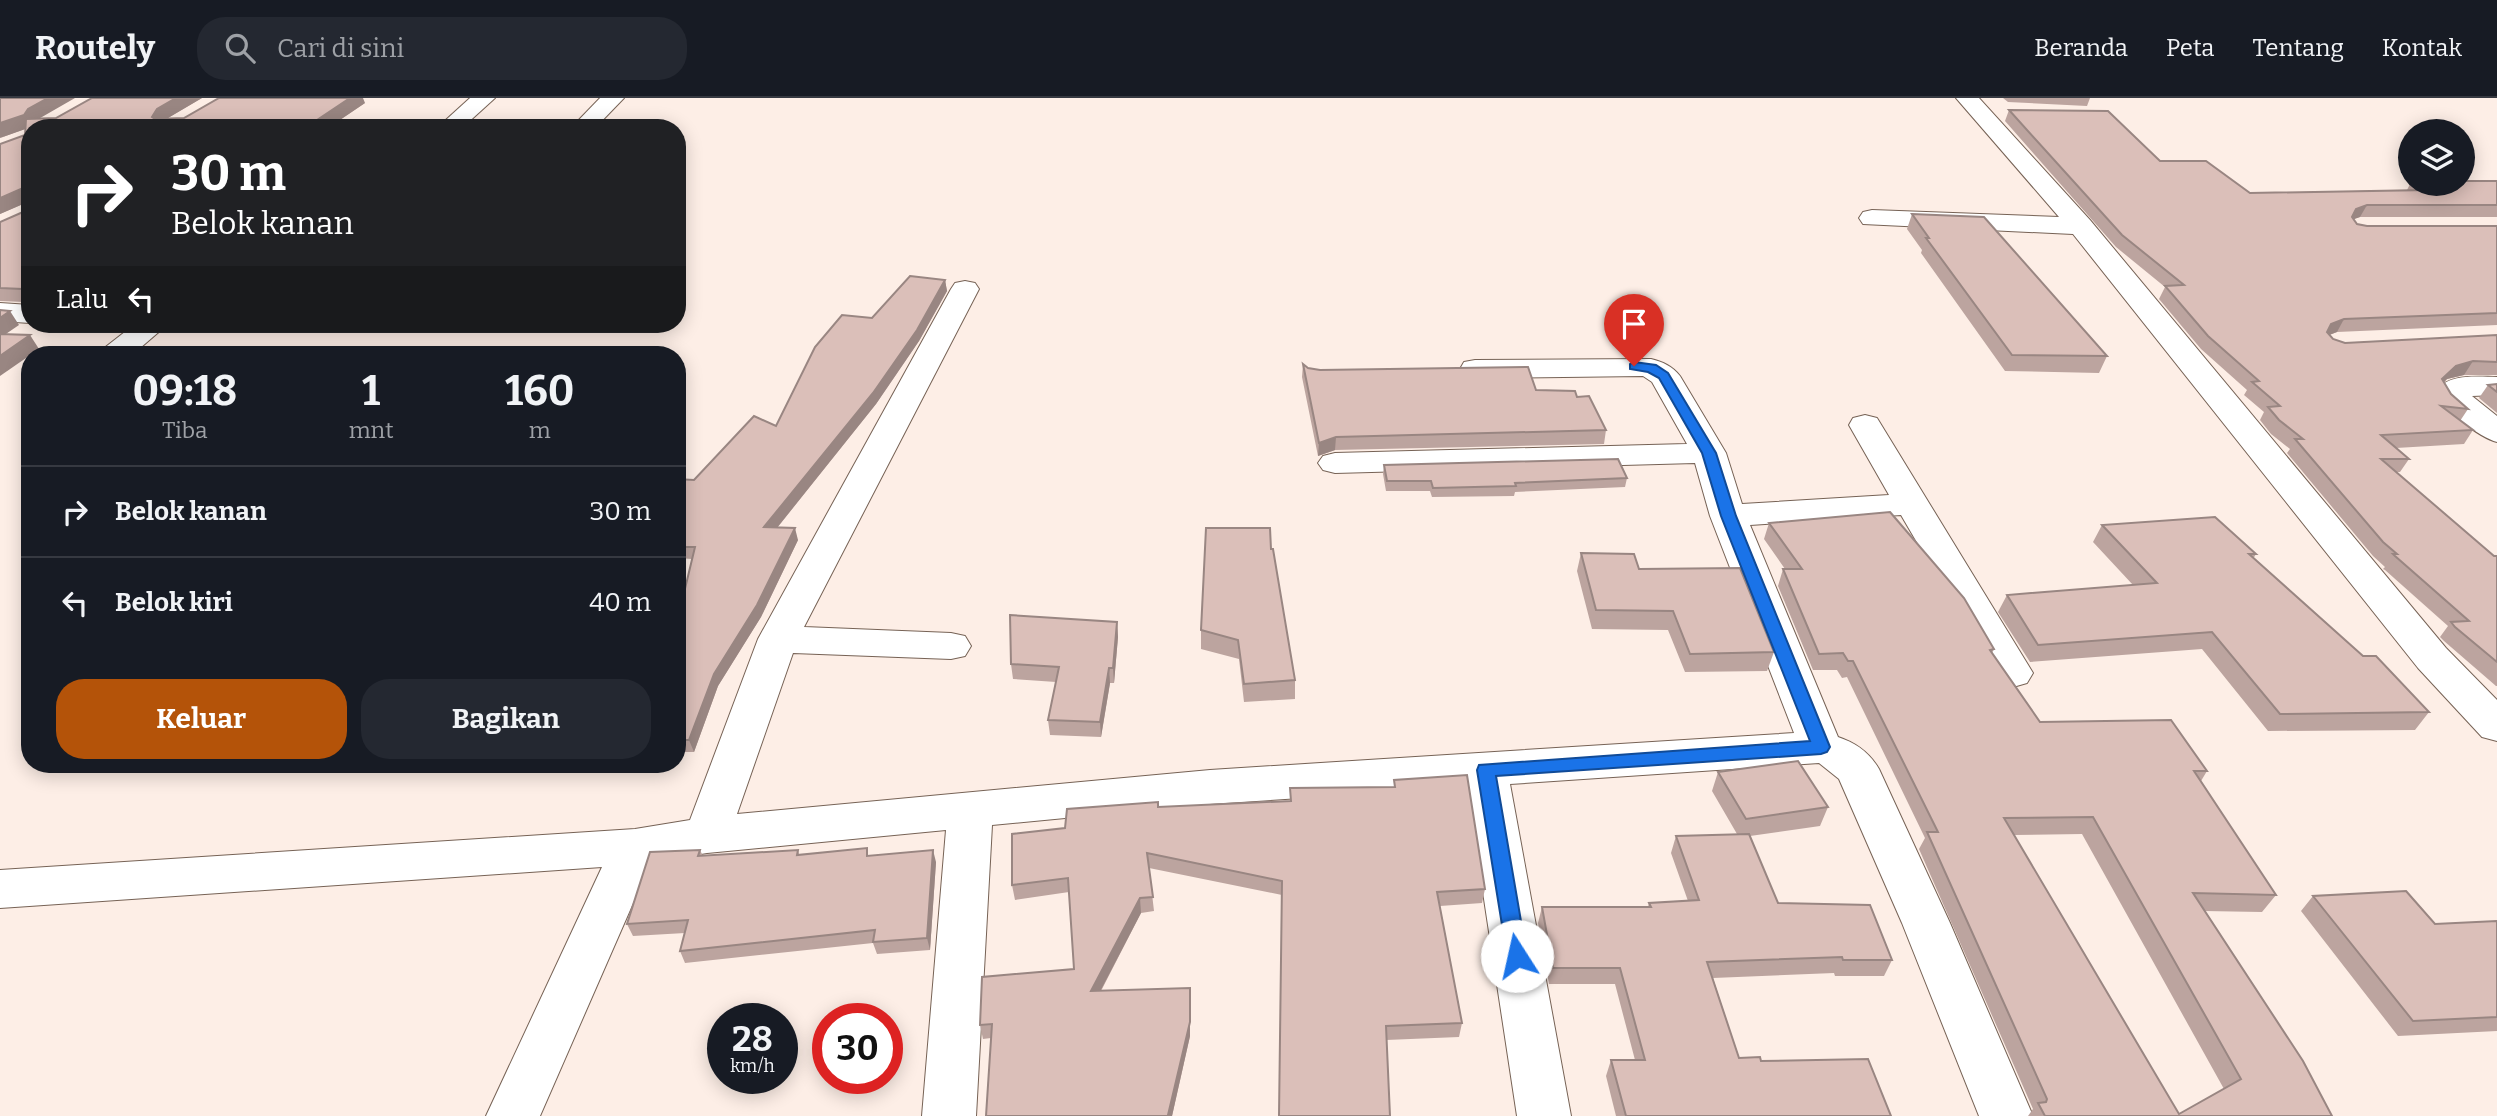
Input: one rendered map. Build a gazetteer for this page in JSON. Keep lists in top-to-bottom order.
{
  "page": {
    "header": "Routely",
    "search": "Cari di sini",
    "nav": [
      "Beranda",
      "Peta",
      "Tentang",
      "Kontak"
    ],
    "turn": ["30 m", "Belok kanan"],
    "then": "Lalu",
    "eta": [
      "09:18",
      "Tiba",
      "1",
      "mnt",
      "160",
      "m"
    ],
    "list": [
      {
        "name": "Belok kanan",
        "value": "30 m"
      },
      {
        "name": "Belok kiri",
        "value": "40 m"
      }
    ],
    "buttons": ["Keluar", "Bagikan"],
    "speed": "28 km/h",
    "limit": "30"
  }
}
